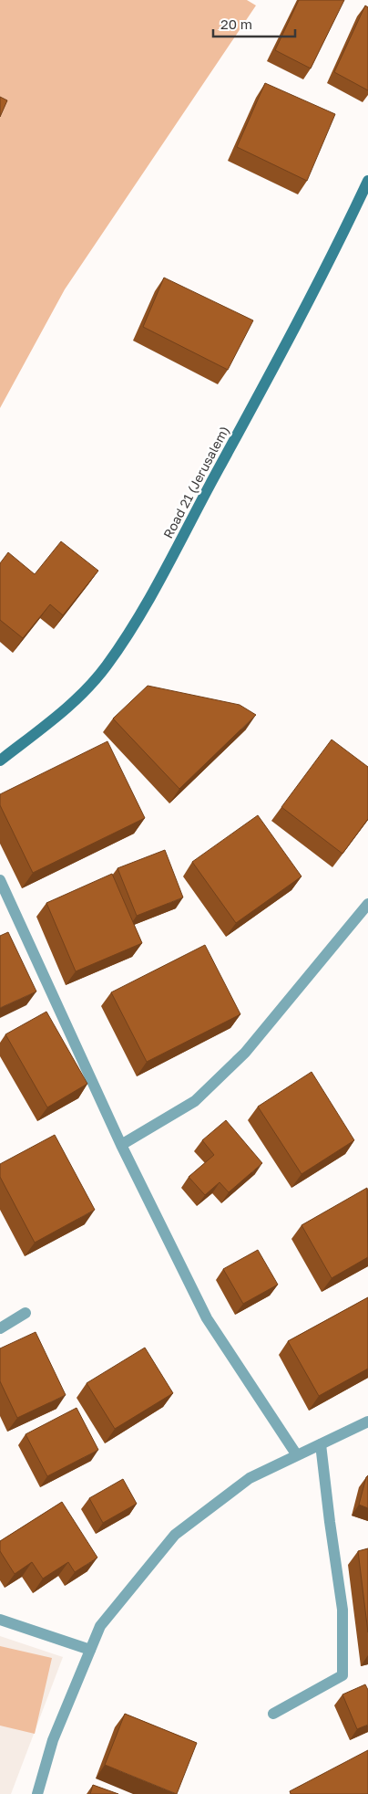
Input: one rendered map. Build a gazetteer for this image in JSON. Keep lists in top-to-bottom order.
{
  "streets": {
    "main road": ["Road 21 (Jerusalem)"]
  },
  "scale_bar": "20 m"
}
